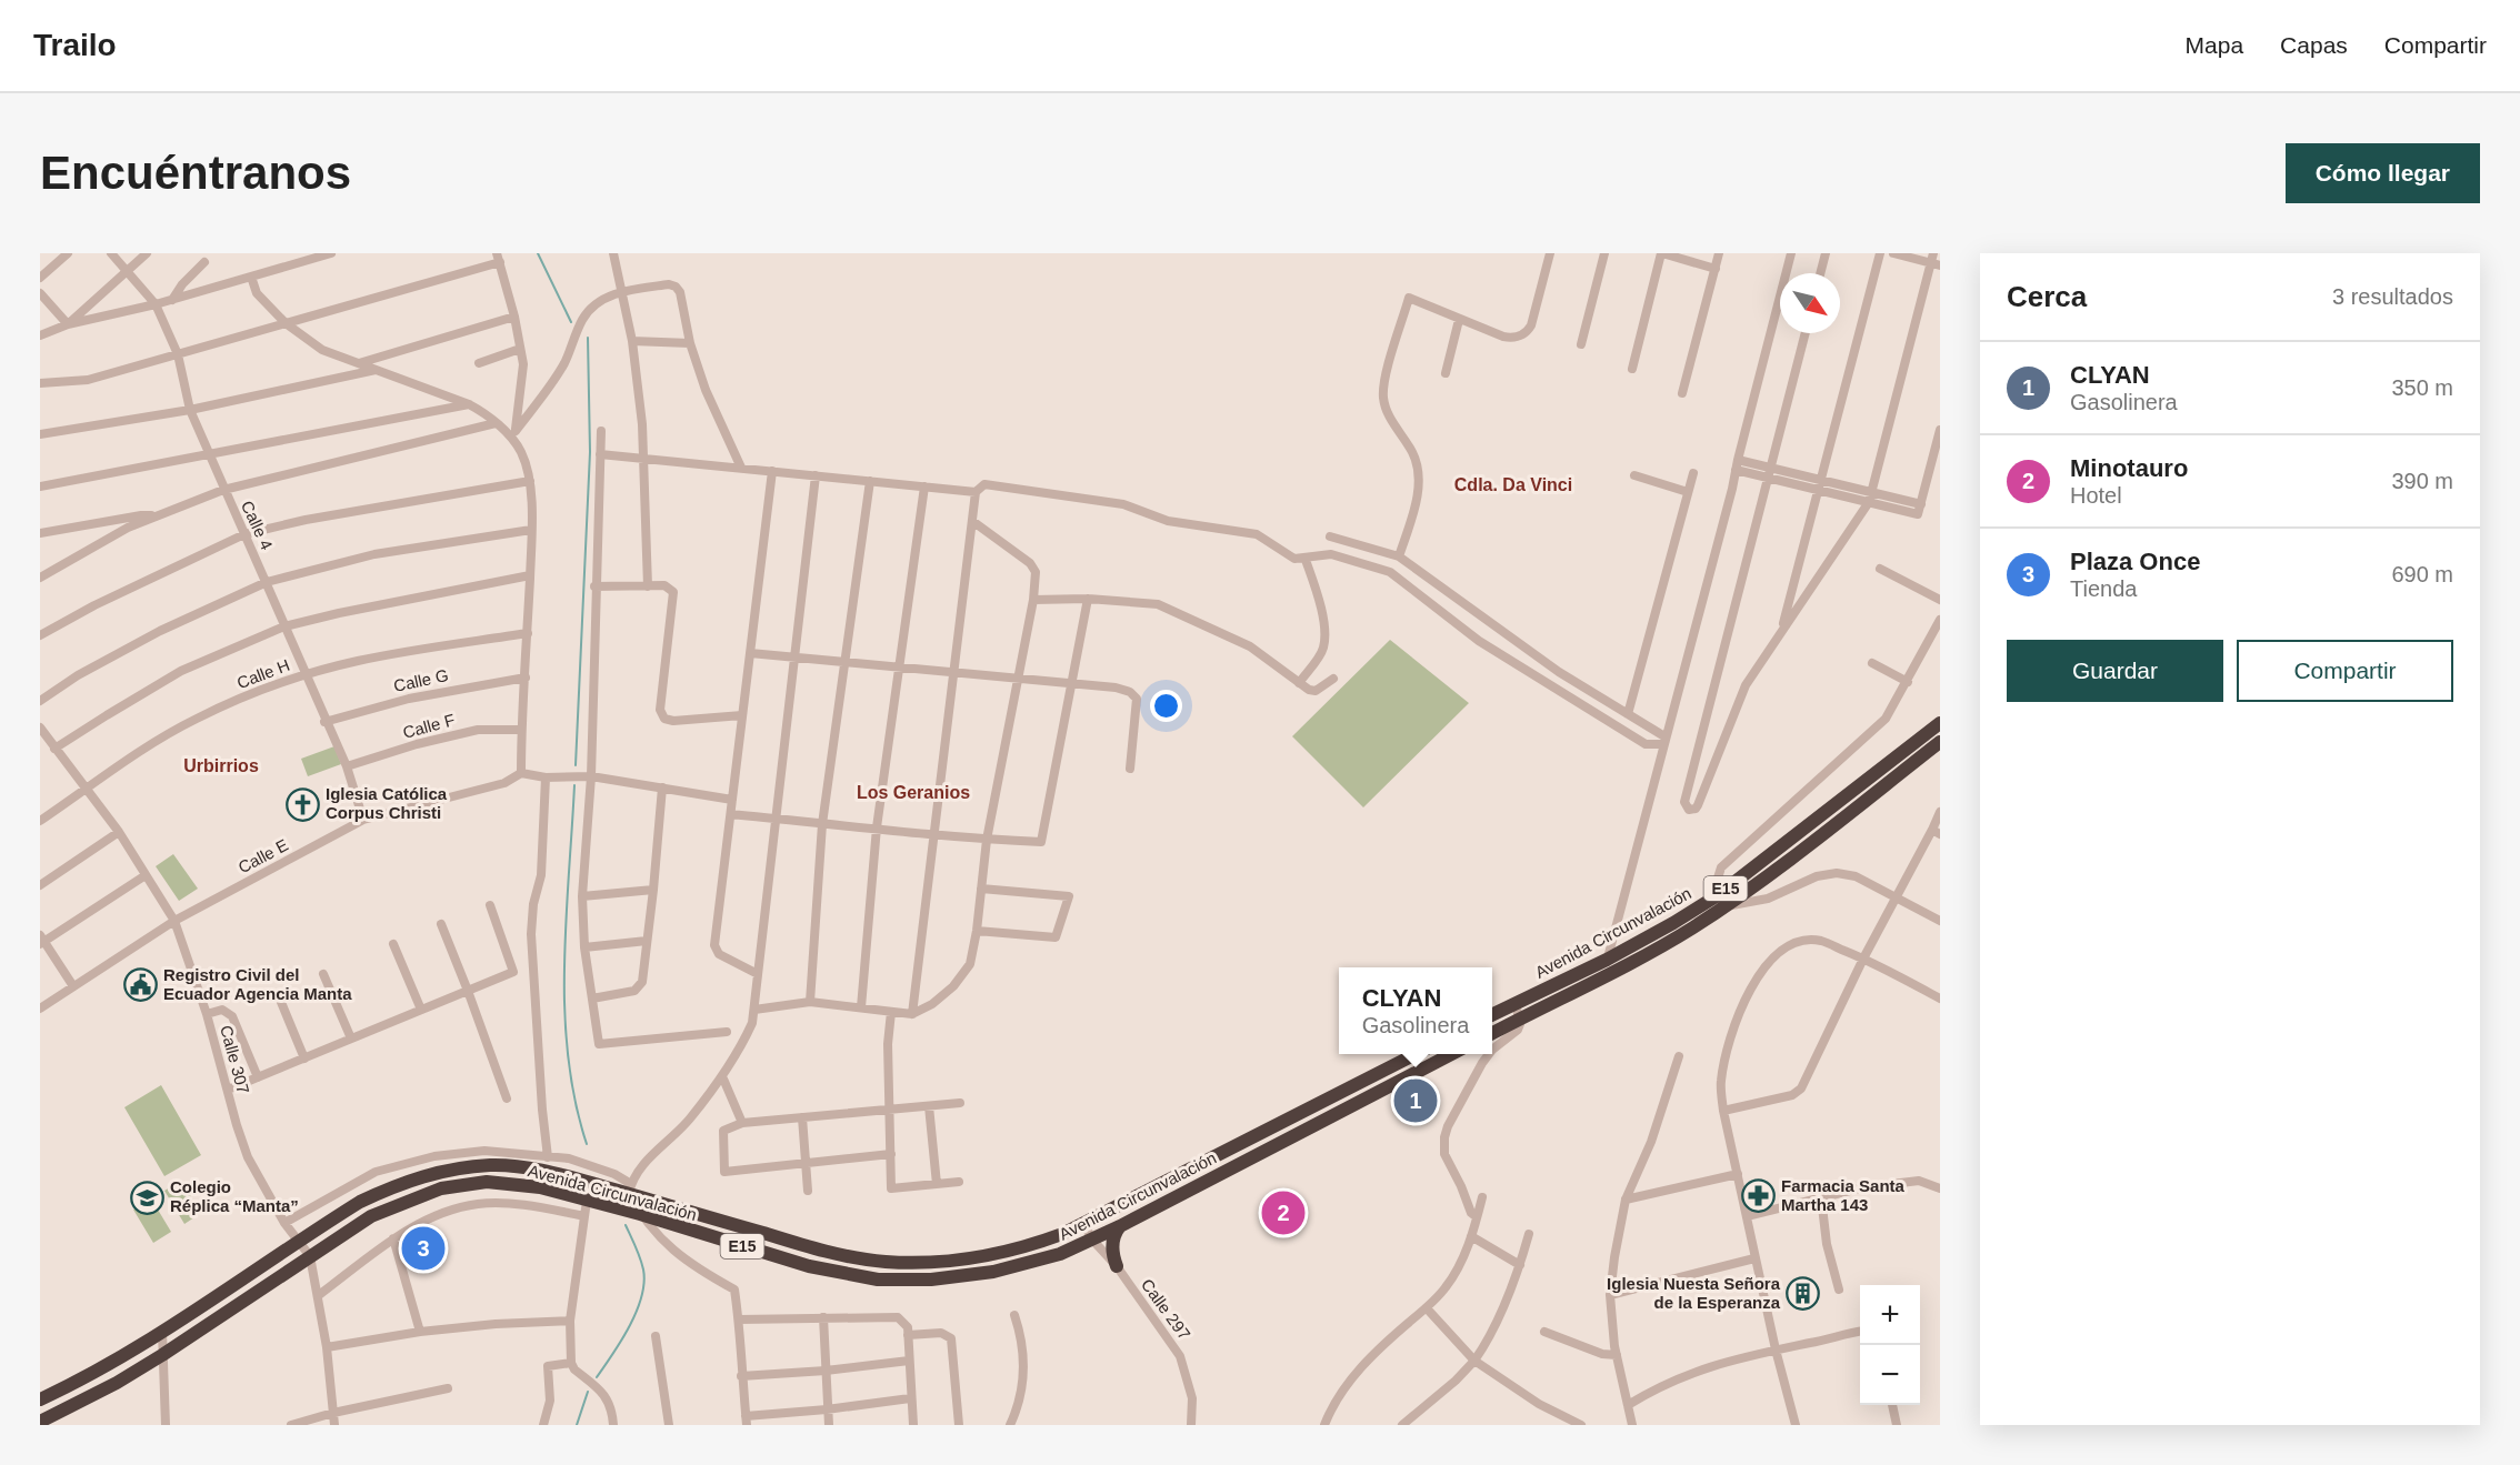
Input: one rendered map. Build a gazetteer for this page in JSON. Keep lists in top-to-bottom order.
{
  "streets": {
    "highway": ["E15", "Avenida Circunvalación"],
    "street": [
      "Calle 4",
      "Calle H",
      "Calle G",
      "Calle F",
      "Calle E",
      "Calle 307",
      "Calle 297"
    ]
  },
  "crossings": [
    ["Calle 4", "Calle H"],
    ["Calle 4", "Calle G"],
    ["Calle 4", "Calle F"],
    ["Calle 4", "Calle E"],
    ["Calle H", "Calle 307"],
    ["Calle E", "Calle 307"],
    ["Avenida Circunvalación", "Calle 307"],
    ["Avenida Circunvalación", "Calle 297"]
  ],
  "districts": ["Cdla. Da Vinci", "Urbirrios", "Los Geranios"],
  "places": {
    "church": ["Iglesia Católica Corpus Christi"],
    "public building": ["Registro Civil del Ecuador Agencia Manta"],
    "pharmacy": ["Farmacia Santa Martha 143"],
    "school or university": ["Colegio Réplica “Manta”"],
    "building": ["Iglesia Nuesta Señora de la Esperanza"]
  },
  "north": "bottom right",
  "page": {
    "header": "Trailo",
    "nav": ["Mapa", "Capas", "Compartir"],
    "buttons": [
      "Cómo llegar",
      ["Guardar", "Compartir"]
    ],
    "title": "Encuéntranos",
    "heading": ["Cerca", "3 resultados"],
    "list": [
      {
        "mark": "1",
        "name": "CLYAN",
        "note": "Gasolinera",
        "value": "350 m"
      },
      {
        "mark": "2",
        "name": "Minotauro",
        "note": "Hotel",
        "value": "390 m"
      },
      {
        "mark": "3",
        "name": "Plaza Once",
        "note": "Tienda",
        "value": "690 m"
      }
    ],
    "popup": ["CLYAN", "Gasolinera"],
    "pins": ["1", "2", "3"],
    "map_buttons": ["+", "−"]
  }
}
